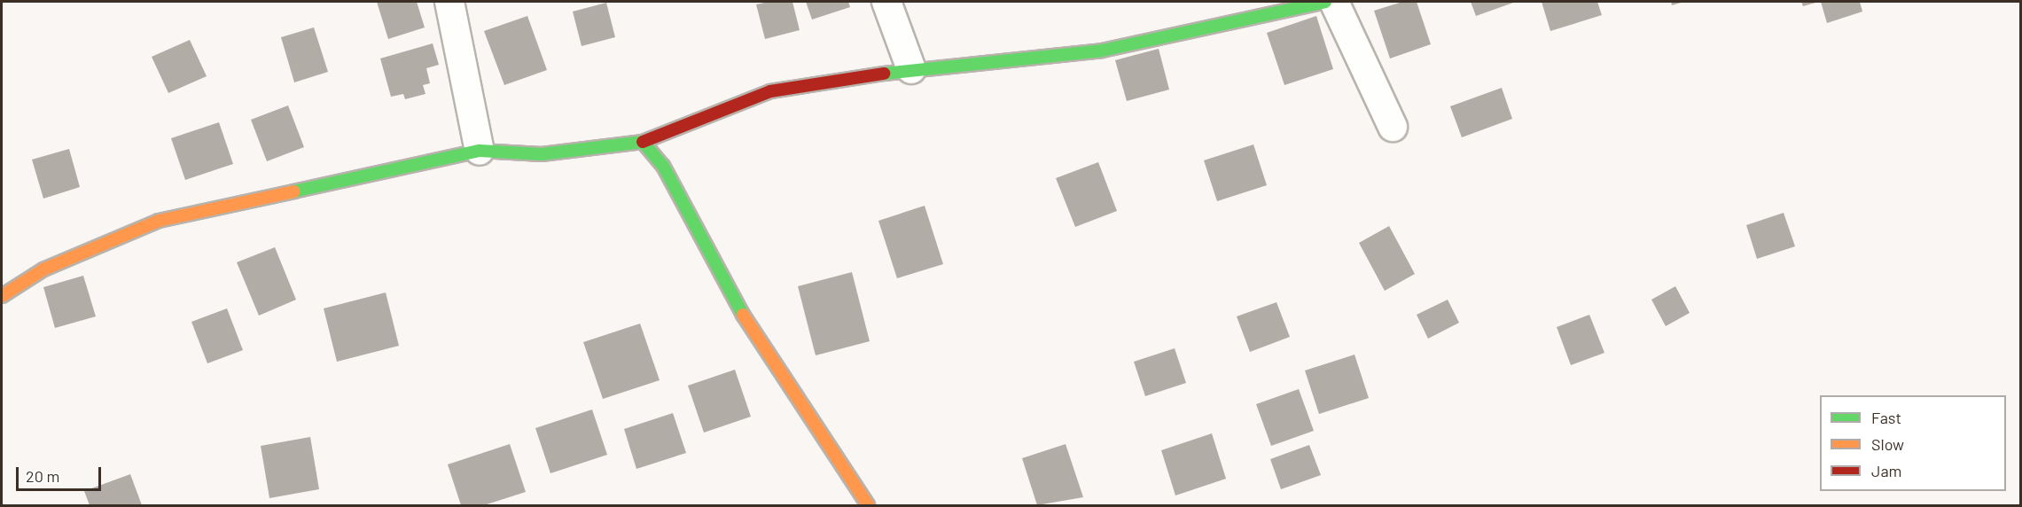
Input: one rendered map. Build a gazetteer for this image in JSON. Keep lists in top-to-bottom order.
{
  "legend": ["Fast", "Slow", "Jam"],
  "scale_bar": "20 m"
}
